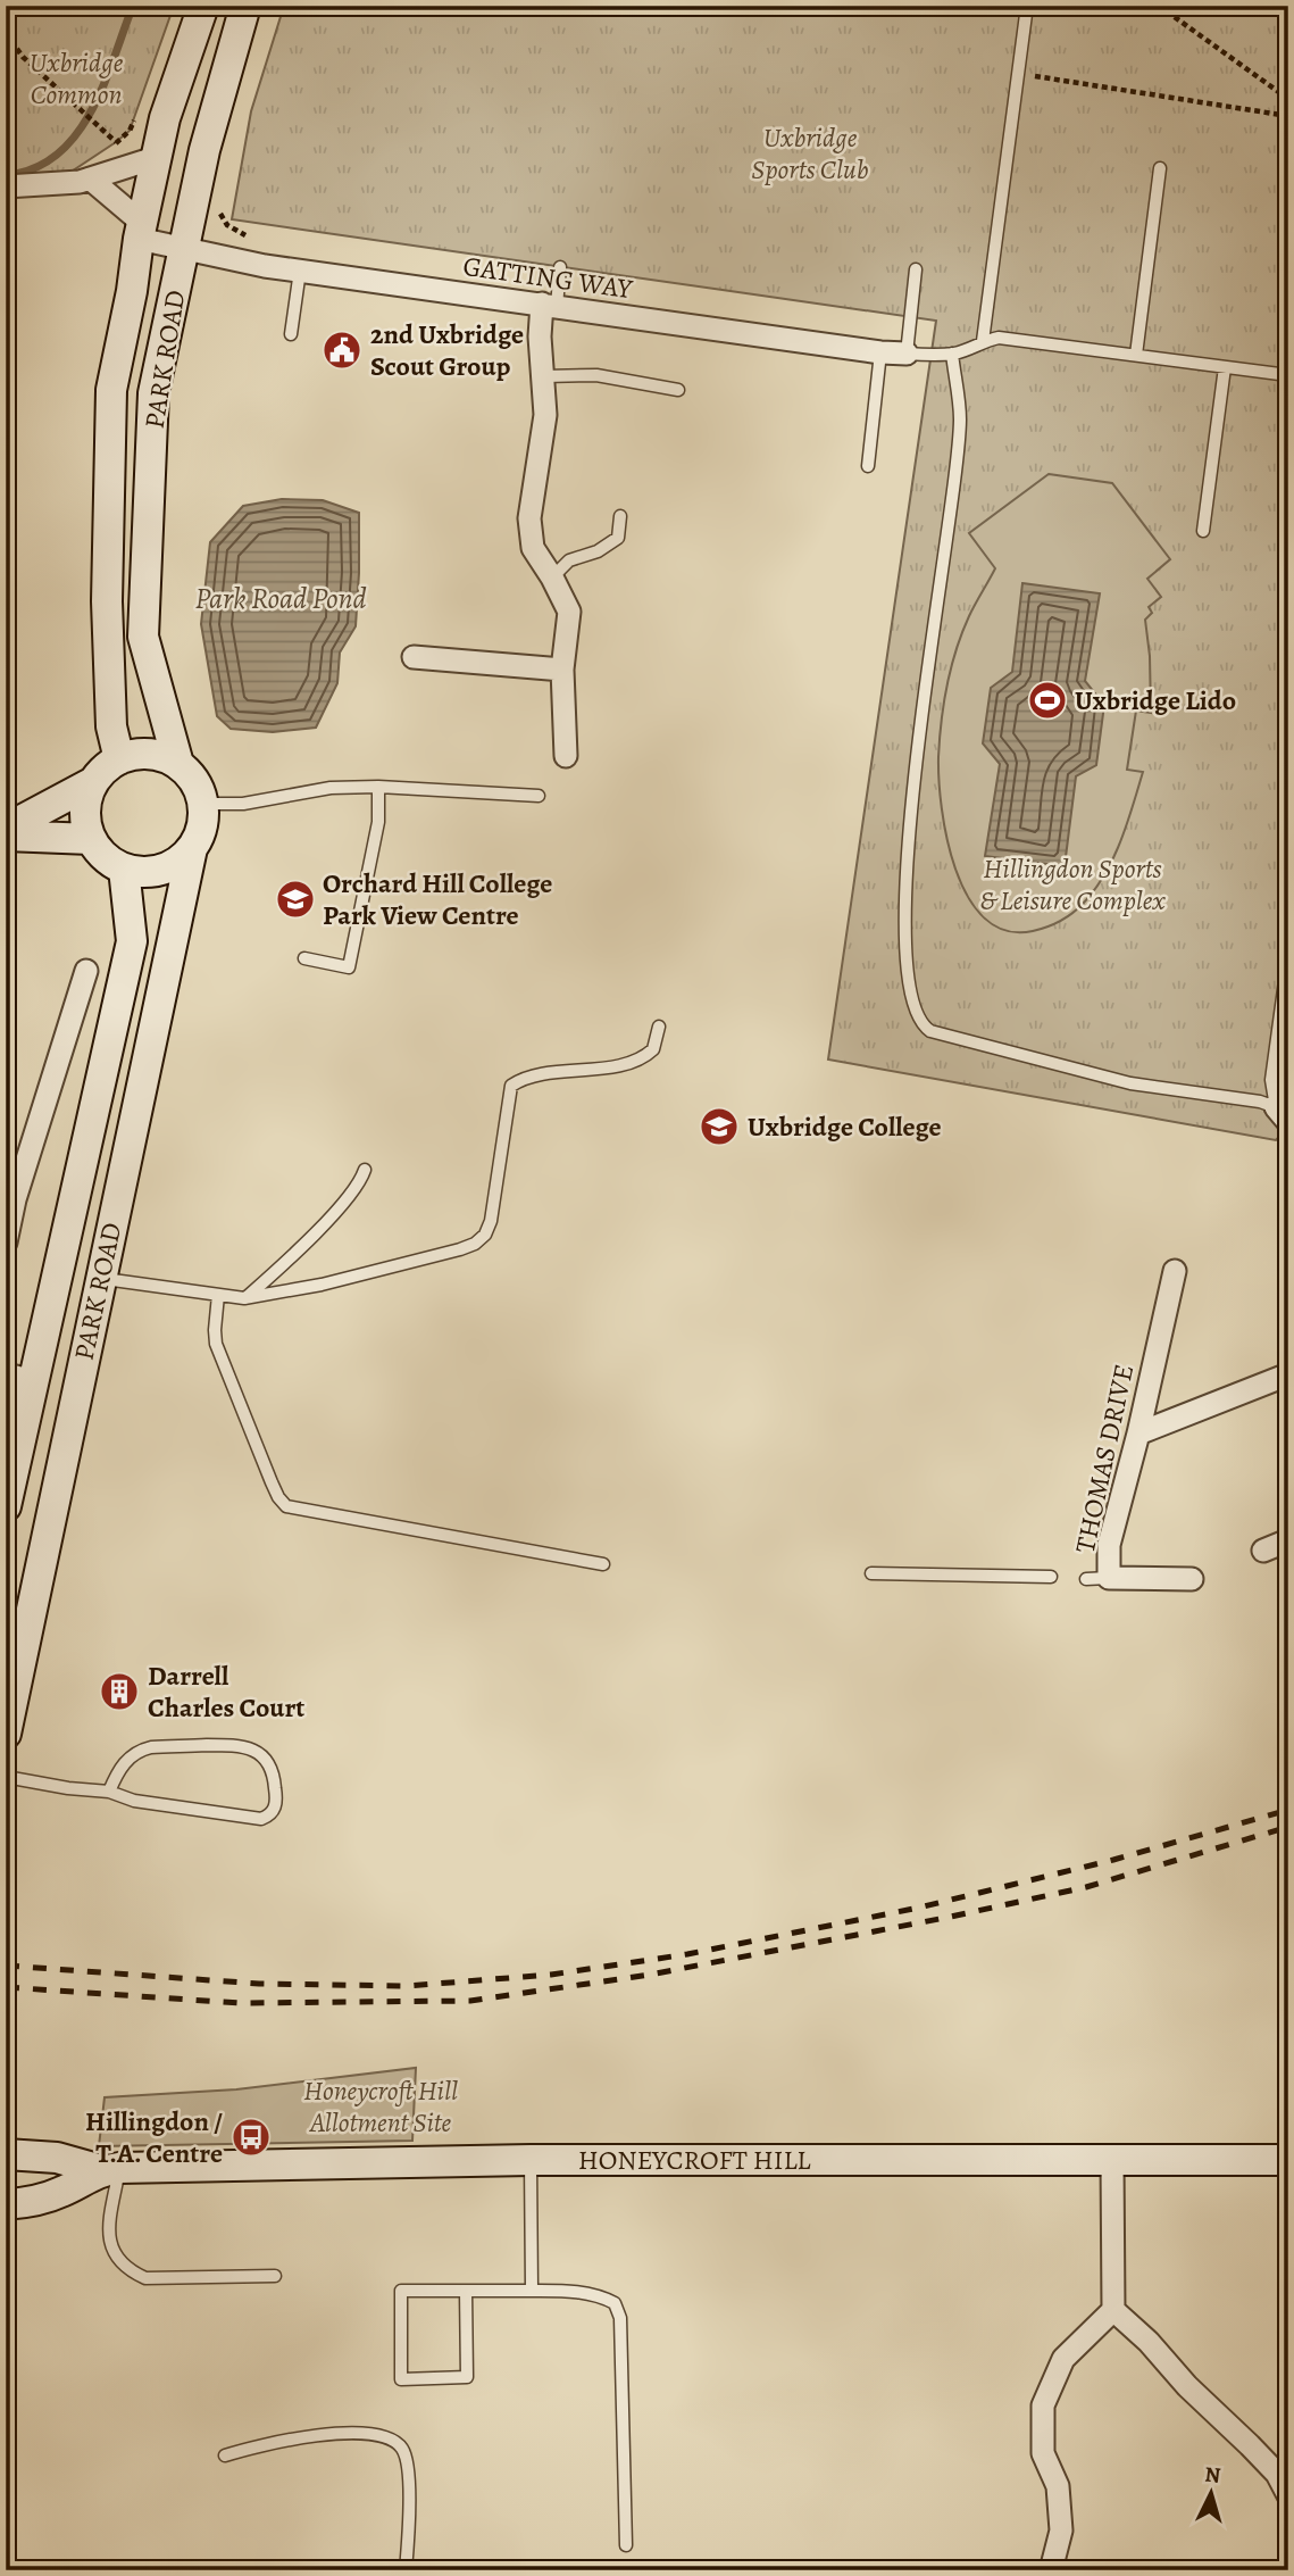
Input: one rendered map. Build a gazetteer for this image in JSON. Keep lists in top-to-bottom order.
{
  "streets": {
    "main road": ["PARK ROAD", "HONEYCROFT HILL"],
    "street": ["GATTING WAY", "THOMAS DRIVE"]
  },
  "crossings": [
    ["GATTING WAY", "PARK ROAD"]
  ],
  "water": ["Park Road Pond"],
  "parks": [
    "Uxbridge Common",
    "Uxbridge Sports Club",
    "Hillingdon Sports & Leisure Complex",
    "Honeycroft Hill Allotment Site"
  ],
  "places": {
    "public building": ["2nd Uxbridge Scout Group"],
    "sports": ["Uxbridge Lido"],
    "school or university": ["Orchard Hill College Park View Centre", "Uxbridge College"],
    "building": ["Darrell Charles Court"],
    "bus stop": ["Hillingdon / T.A. Centre"]
  },
  "north": "top"
}
